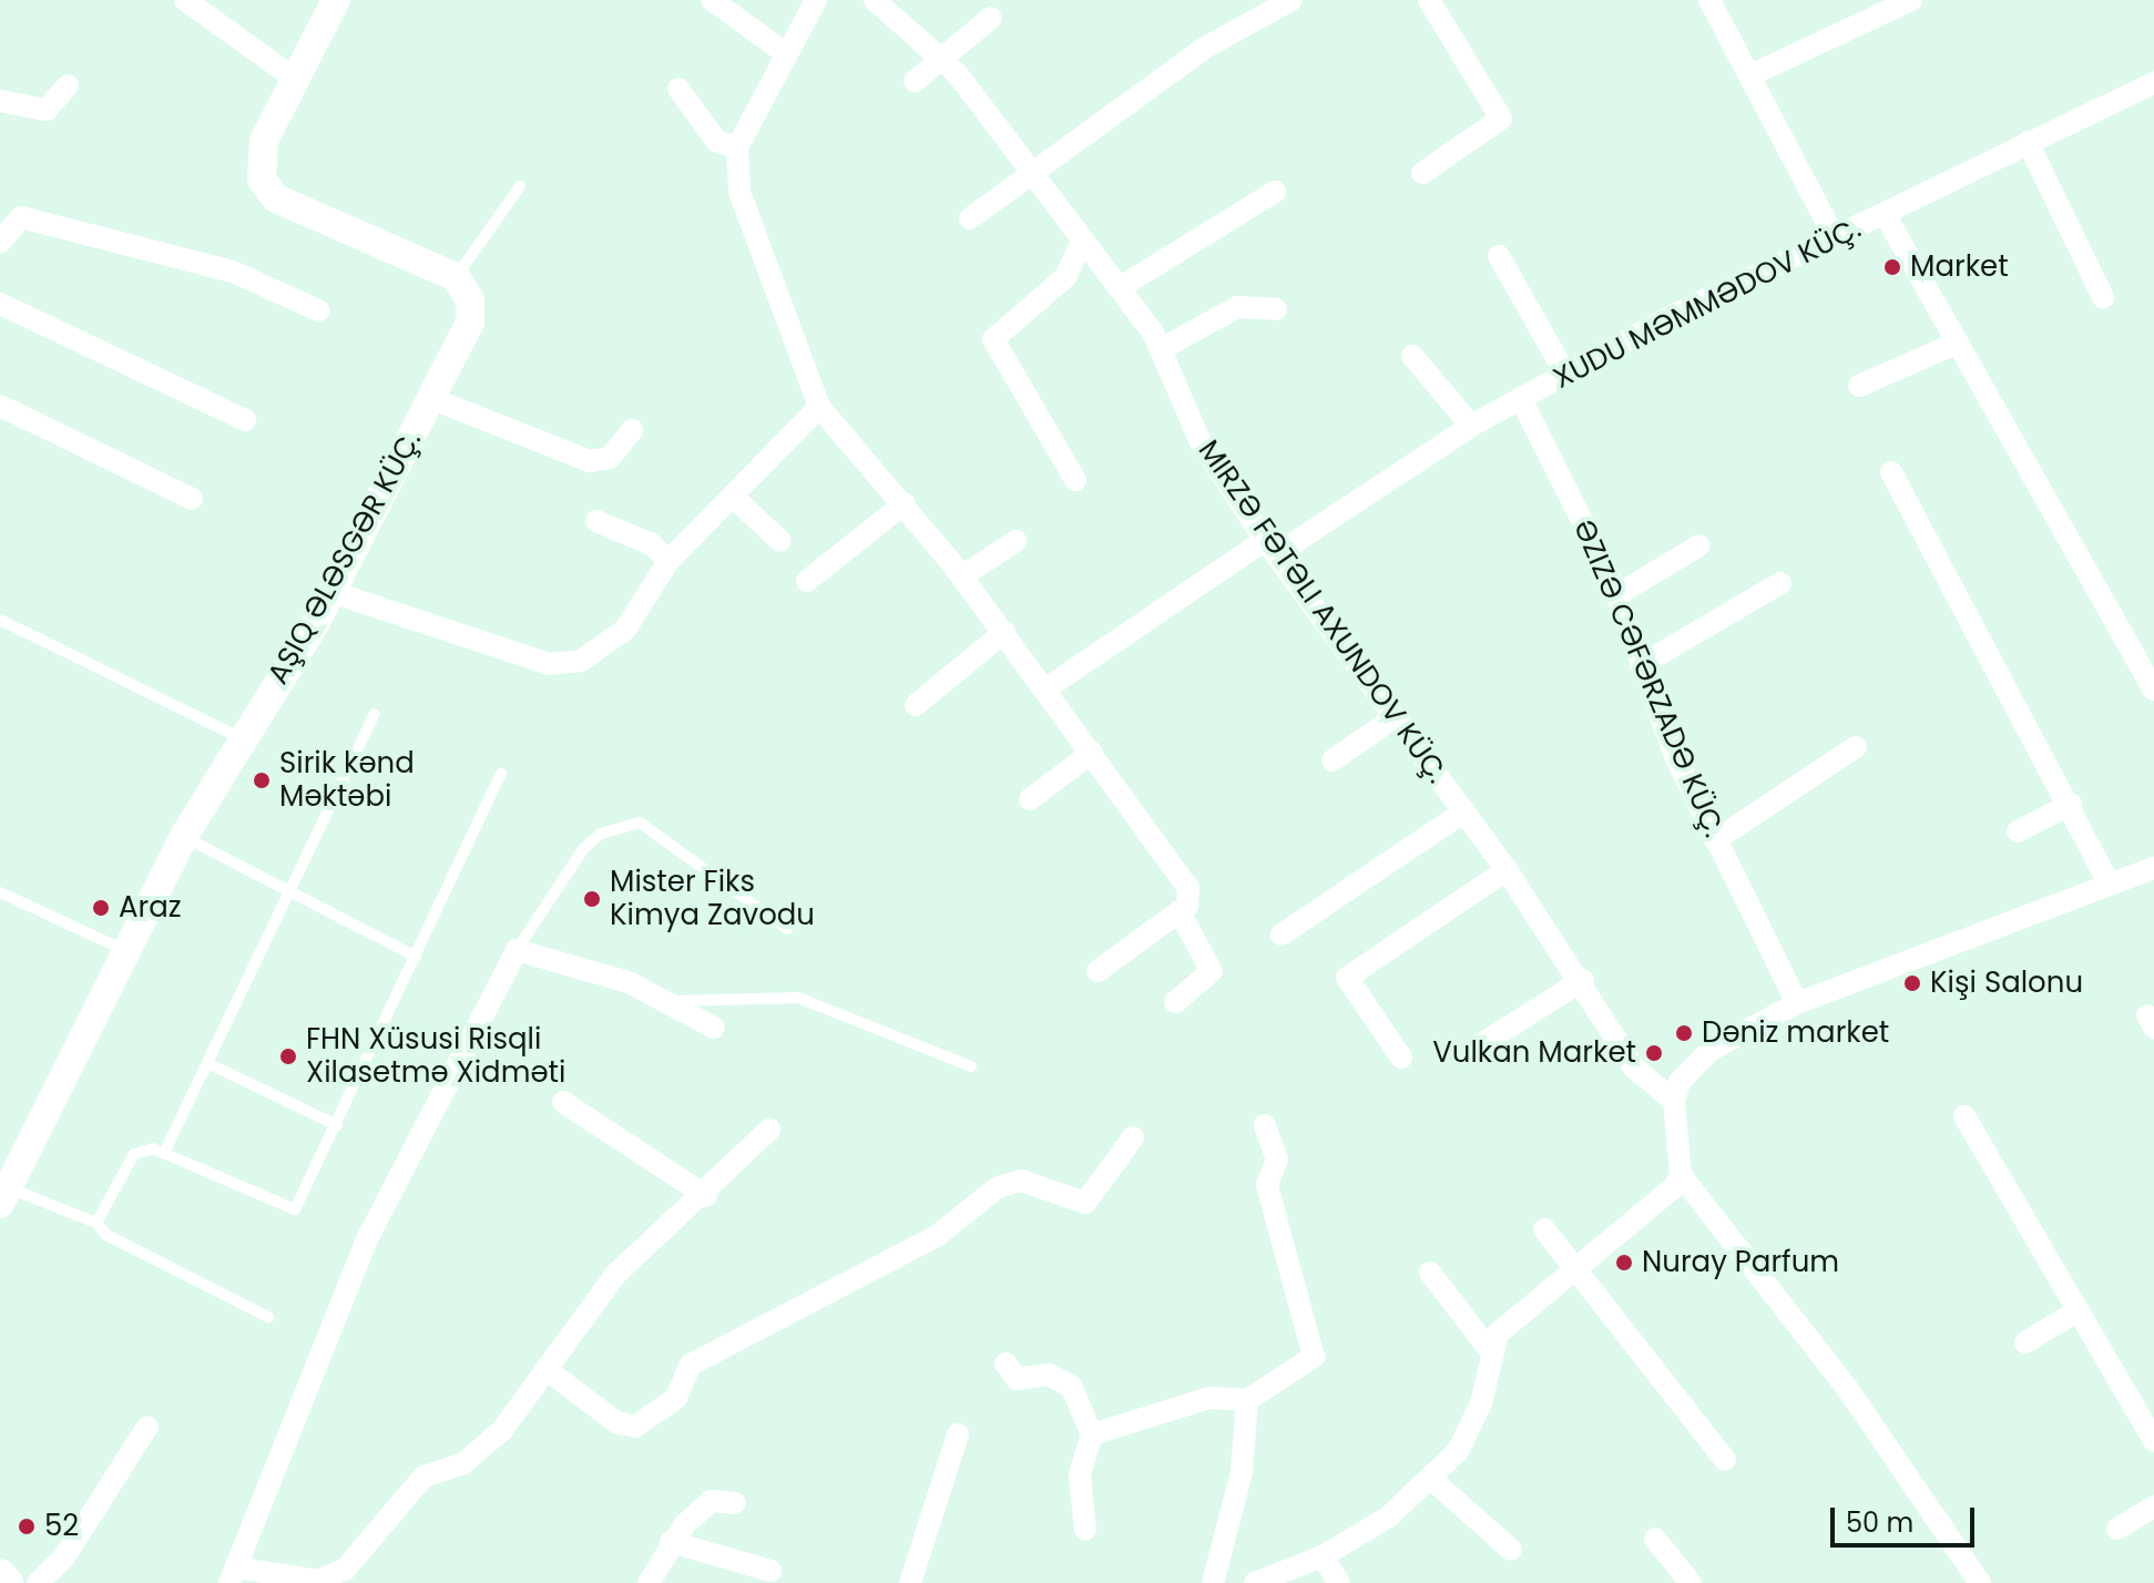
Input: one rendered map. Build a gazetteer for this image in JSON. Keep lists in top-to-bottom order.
{
  "streets": {
    "street": ["XUDU MƏMMƏDOV KÜÇ.", "MIRZƏ FƏTƏLI AXUNDOV KÜÇ.", "ƏZIZƏ CƏFƏRZADƏ KÜÇ."]
  },
  "crossings": [
    ["XUDU MƏMMƏDOV KÜÇ.", "MIRZƏ FƏTƏLI AXUNDOV KÜÇ."],
    ["XUDU MƏMMƏDOV KÜÇ.", "ƏZIZƏ CƏFƏRZADƏ KÜÇ."]
  ],
  "places": [
    "Market",
    "Sirik kənd Məktəbi",
    "Mister Fiks Kimya Zavodu",
    "Araz",
    "Kişi Salonu",
    "Dəniz market",
    "Vulkan Market",
    "FHN Xüsusi Risqli Xilasetmə Xidməti",
    "Nuray Parfum",
    "52"
  ],
  "scale_bar": "50 m"
}
